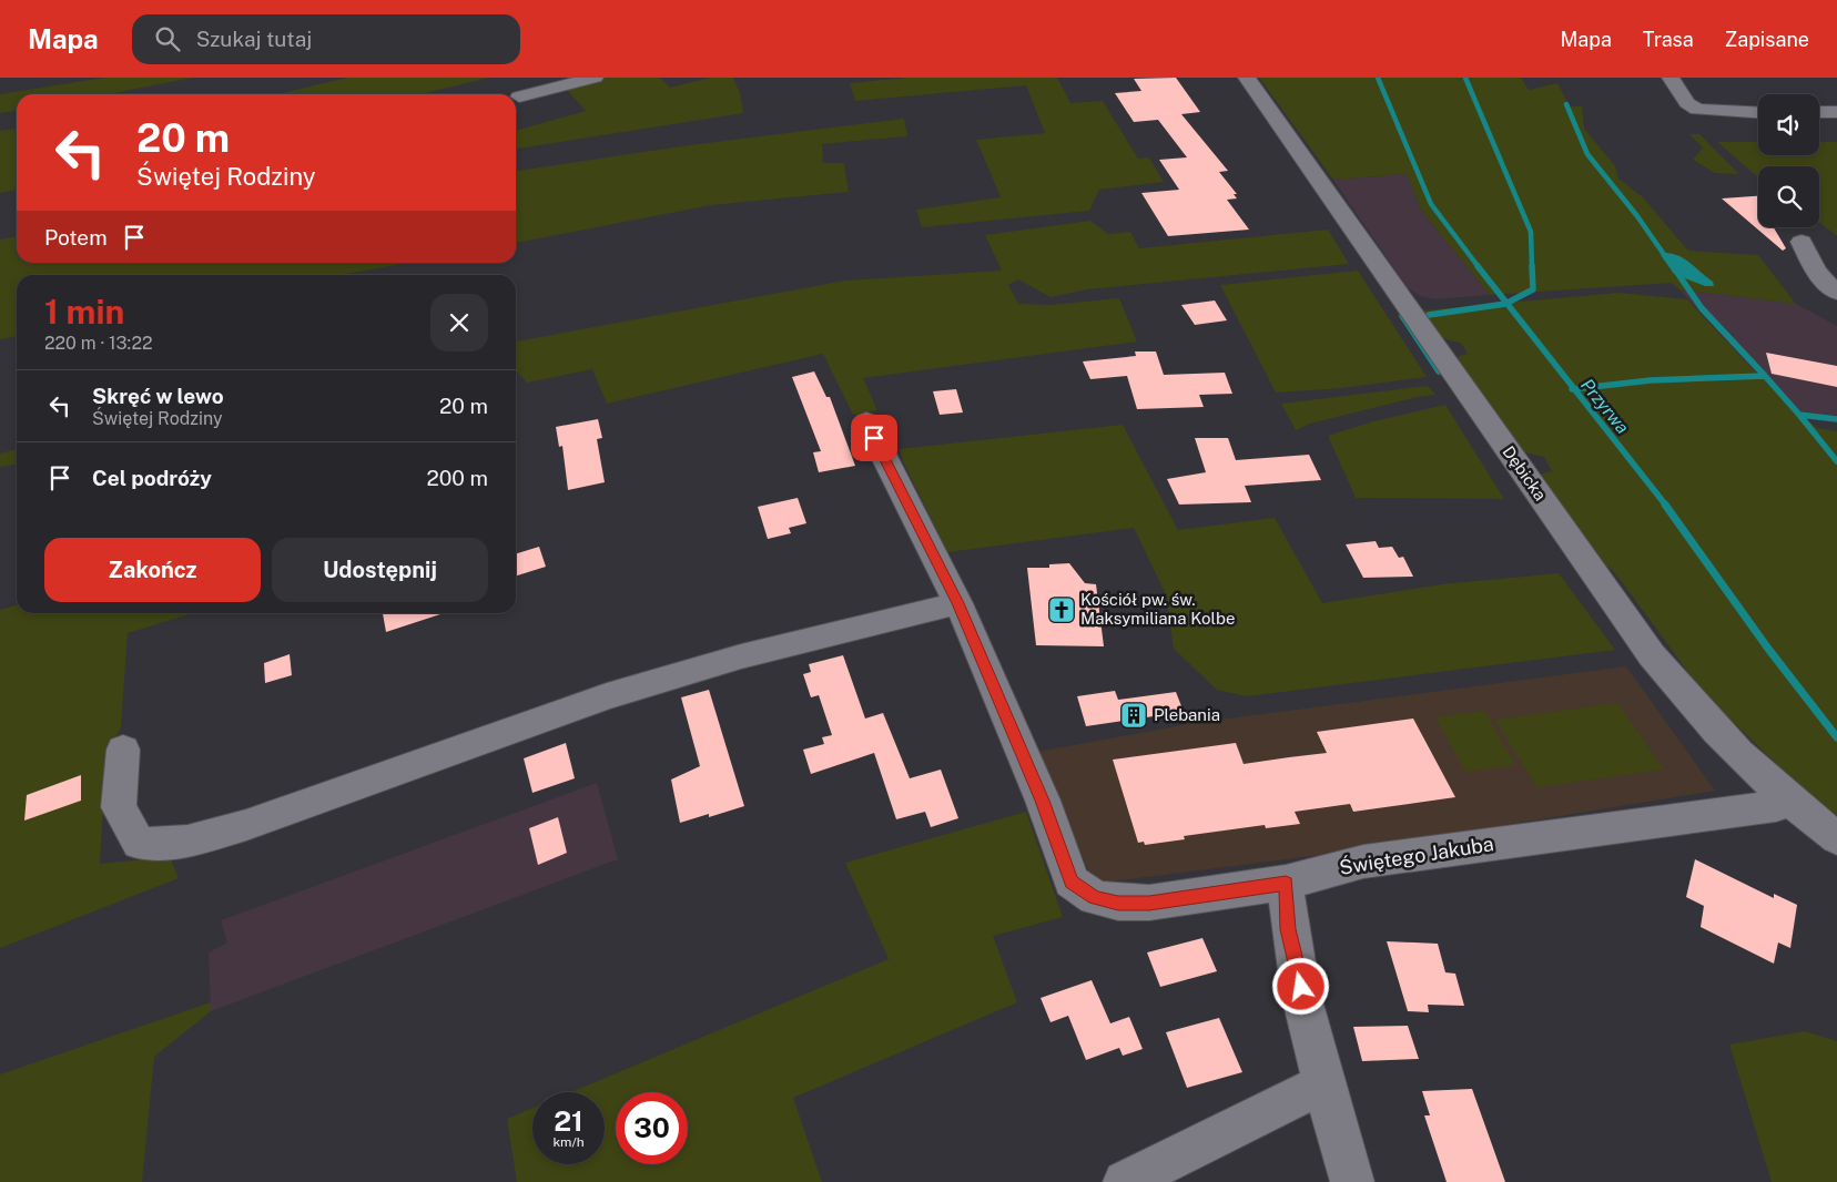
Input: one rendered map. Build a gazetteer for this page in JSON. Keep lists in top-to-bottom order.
{
  "streets": {
    "street": ["Dębicka", "Świętego Jakuba"]
  },
  "crossings": [
    ["Dębicka", "Świętego Jakuba"]
  ],
  "water": ["Przyrwa"],
  "places": {
    "church": ["Kościół pw. św. Maksymiliana Kolbe"],
    "building": ["Plebania"]
  },
  "page": {
    "header": "Mapa",
    "search": "Szukaj tutaj",
    "nav": ["Mapa", "Trasa", "Zapisane"],
    "turn": ["20 m", "Świętej Rodziny"],
    "then": "Potem",
    "heading": ["1 min", "220 m · 13:22"],
    "list": [
      {
        "name": "Skręć w lewo",
        "note": "Świętej Rodziny",
        "value": "20 m"
      },
      {
        "name": "Cel podróży",
        "value": "200 m"
      }
    ],
    "buttons": ["Zakończ", "Udostępnij"],
    "speed": "21 km/h",
    "limit": "30"
  }
}
